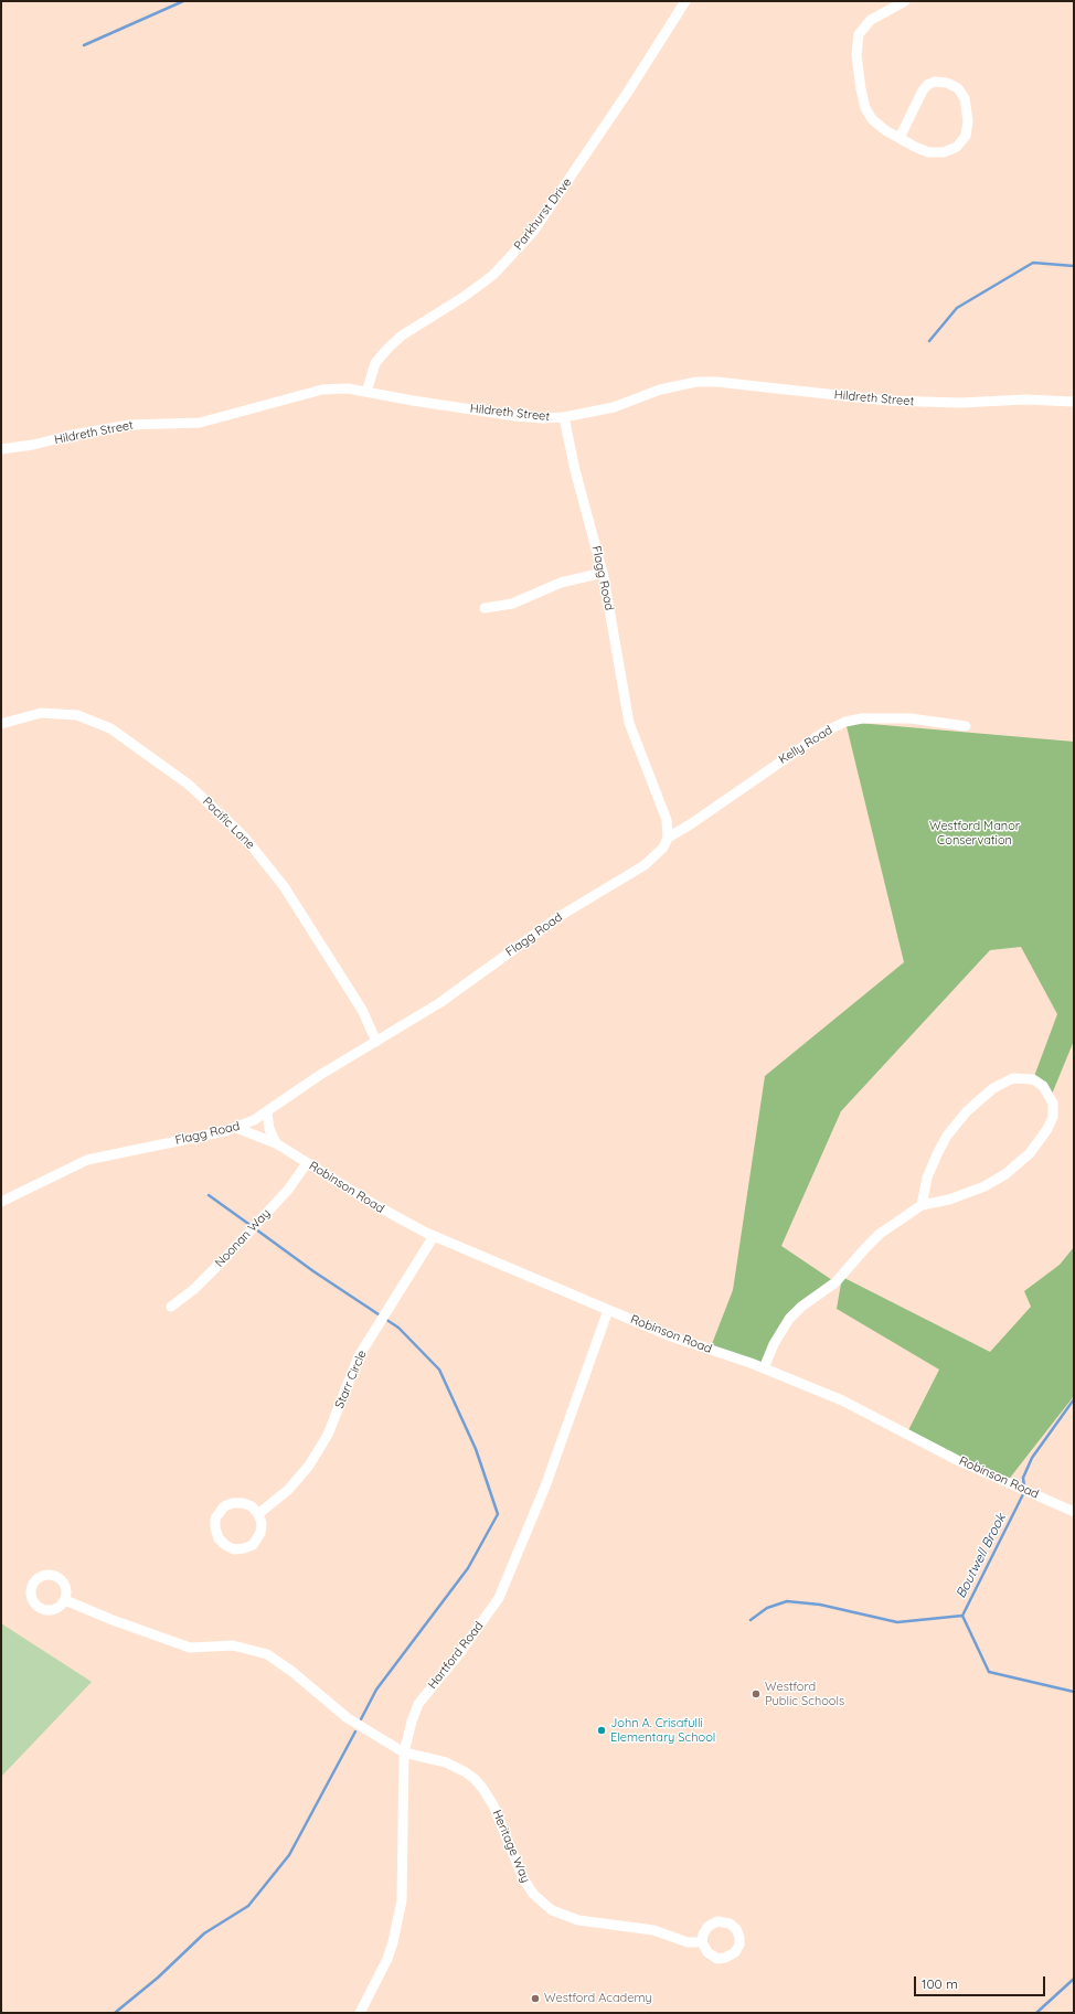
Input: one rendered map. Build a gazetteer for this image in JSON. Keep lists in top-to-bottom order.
{
  "streets": {
    "street": [
      "Parkhurst Drive",
      "Hildreth Street",
      "Flagg Road",
      "Kelly Road",
      "Pacific Lane",
      "Robinson Road",
      "Noonan Way",
      "Starr Circle",
      "Hartford Road",
      "Heritage Way"
    ]
  },
  "crossings": [
    ["Parkhurst Drive", "Hildreth Street"],
    ["Hildreth Street", "Flagg Road"],
    ["Flagg Road", "Kelly Road"],
    ["Flagg Road", "Pacific Lane"],
    ["Flagg Road", "Robinson Road"],
    ["Robinson Road", "Noonan Way"],
    ["Robinson Road", "Starr Circle"],
    ["Robinson Road", "Hartford Road"],
    ["Hartford Road", "Heritage Way"]
  ],
  "water": ["Boutwell Brook"],
  "parks": ["Westford Manor Conservation"],
  "places": ["Westford Public Schools", "John A. Crisafulli Elementary School", "Westford Academy"],
  "scale_bar": "100 m"
}
